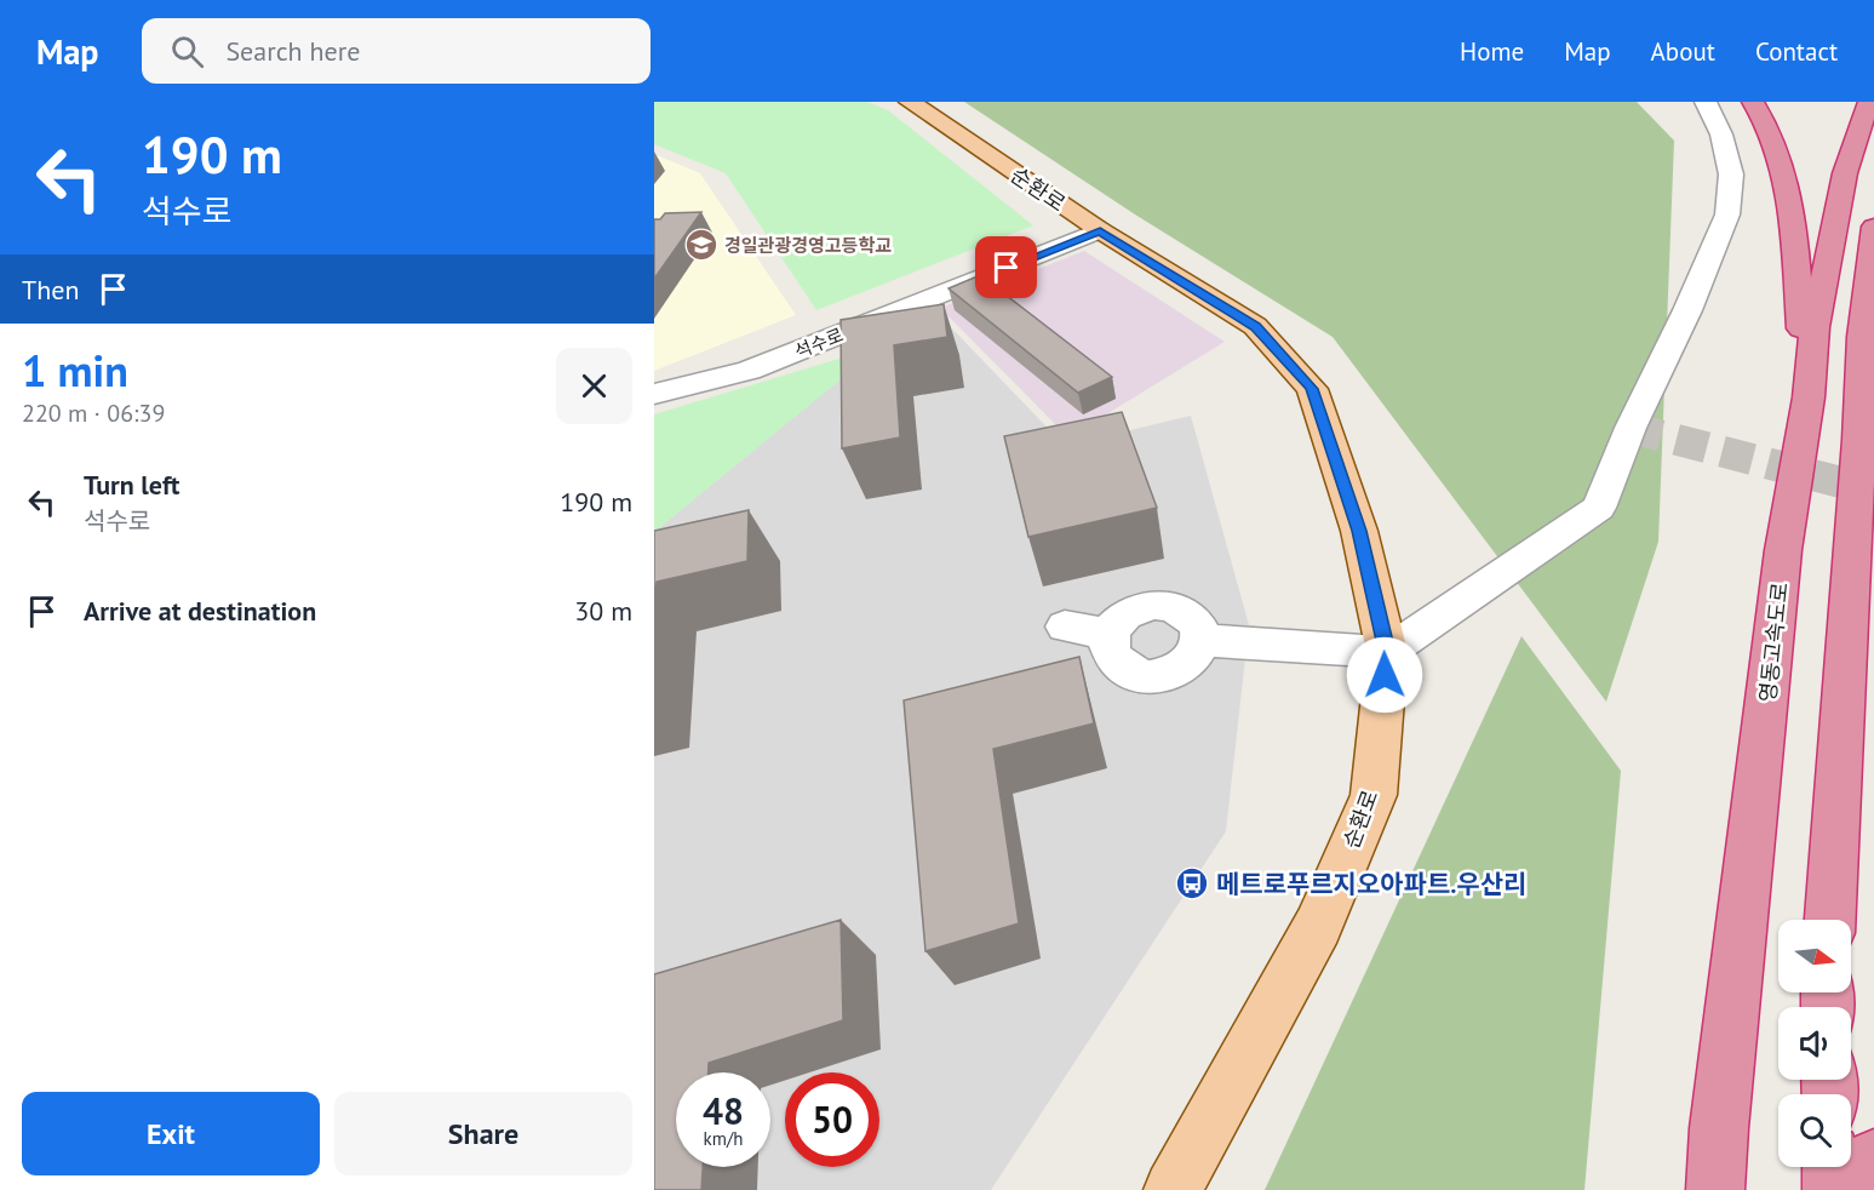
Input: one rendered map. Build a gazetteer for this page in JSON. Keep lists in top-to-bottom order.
{
  "streets": {
    "highway": ["영동고속도로"],
    "main road": ["순환로"],
    "street": ["석수로"]
  },
  "crossings": [
    ["순환로", "석수로"]
  ],
  "places": {
    "school or university": ["경일관광경영고등학교"],
    "bus stop": ["메트로푸르지오아파트.우산리"]
  },
  "north": "right",
  "page": {
    "header": "Map",
    "search": "Search here",
    "nav": [
      "Home",
      "Map",
      "About",
      "Contact"
    ],
    "turn": ["190 m", "석수로"],
    "then": "Then",
    "heading": ["1 min", "220 m · 06:39"],
    "list": [
      {
        "name": "Turn left",
        "note": "석수로",
        "value": "190 m"
      },
      {
        "name": "Arrive at destination",
        "value": "30 m"
      }
    ],
    "speed": "48 km/h",
    "limit": "50",
    "buttons": ["Exit", "Share"]
  }
}
